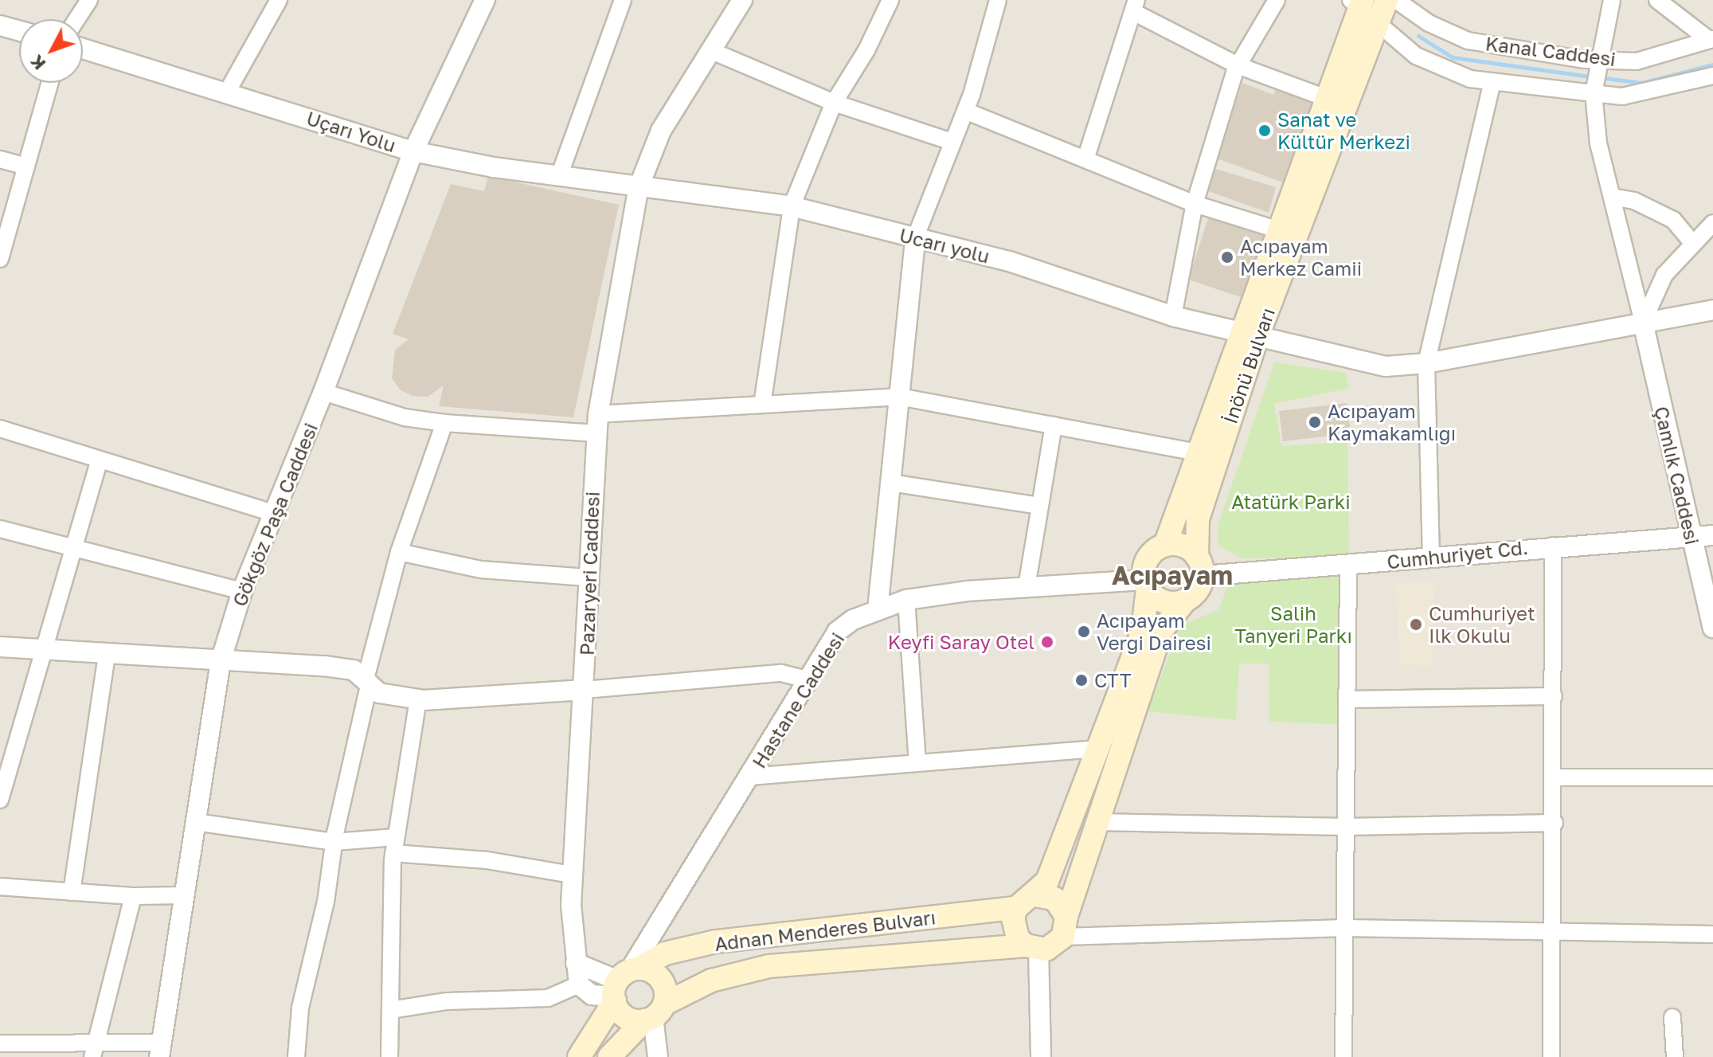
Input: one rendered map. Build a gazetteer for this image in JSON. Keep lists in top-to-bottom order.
{
  "streets": {
    "main road": ["İnönü Bulvarı", "Adnan Menderes Bulvarı"],
    "street": [
      "Kanal Caddesi",
      "Uçarı Yolu",
      "Ucarı yolu",
      "Çamlık Caddesi",
      "Gökgöz Paşa Caddesi",
      "Cumhuriyet Cd.",
      "Pazaryeri Caddesi",
      "Hastane Caddesi"
    ]
  },
  "crossings": [
    ["Kanal Caddesi", "İnönü Bulvarı"],
    ["Uçarı Yolu", "Ucarı yolu"],
    ["Uçarı Yolu", "Gökgöz Paşa Caddesi"],
    ["Uçarı Yolu", "Pazaryeri Caddesi"],
    ["Ucarı yolu", "İnönü Bulvarı"],
    ["Ucarı yolu", "Çamlık Caddesi"],
    ["Ucarı yolu", "Pazaryeri Caddesi"],
    ["İnönü Bulvarı", "Cumhuriyet Cd."],
    ["İnönü Bulvarı", "Hastane Caddesi"],
    ["Çamlık Caddesi", "Cumhuriyet Cd."],
    ["Cumhuriyet Cd.", "Hastane Caddesi"],
    ["Hastane Caddesi", "Adnan Menderes Bulvarı"]
  ],
  "districts": ["Acıpayam"],
  "parks": ["Atatürk Parki", "Salih Tanyeri Parkı"],
  "places": [
    "Sanat ve Kültür Merkezi",
    "Acıpayam Merkez Camii",
    "Acıpayam Kaymakamlığı",
    "Cumhuriyet Ilk Okulu",
    "Acıpayam Vergi Dairesi",
    "Keyfi Saray Otel",
    "CTT"
  ],
  "north": "bottom left"
}
